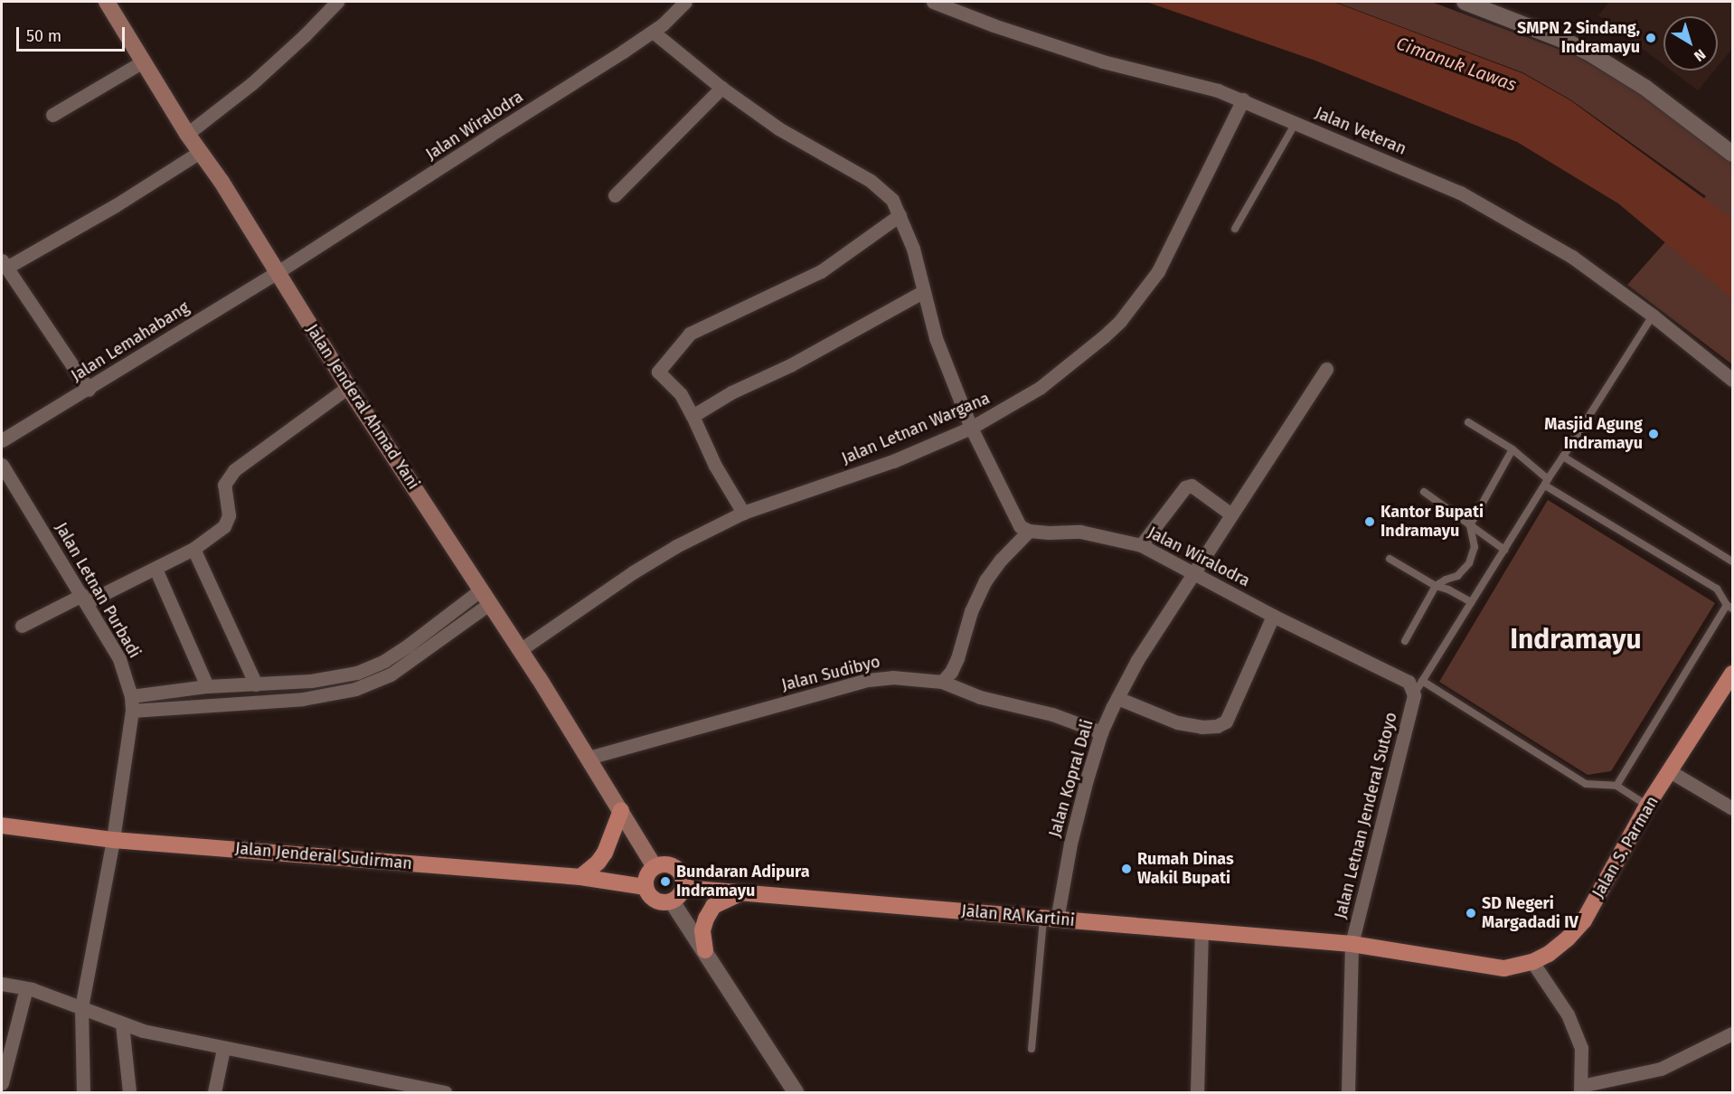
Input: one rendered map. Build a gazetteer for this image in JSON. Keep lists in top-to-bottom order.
{
  "streets": {
    "main road": [
      "Jalan Jenderal Ahmad Yani",
      "Jalan S. Parman",
      "Jalan Jenderal Sudirman",
      "Jalan RA Kartini"
    ],
    "street": [
      "Jalan Wiralodra",
      "Jalan Veteran",
      "Jalan Lemahabang",
      "Jalan Letnan Wargana",
      "Jalan Letnan Purbadi",
      "Jalan Sudibyo",
      "Jalan Kopral Dali",
      "Jalan Letnan Jenderal Sutoyo"
    ]
  },
  "crossings": [
    ["Jalan Wiralodra", "Jalan Lemahabang"],
    ["Jalan Wiralodra", "Jalan Jenderal Ahmad Yani"],
    ["Jalan Wiralodra", "Jalan Kopral Dali"],
    ["Jalan Wiralodra", "Jalan Letnan Jenderal Sutoyo"],
    ["Jalan Veteran", "Jalan Letnan Wargana"],
    ["Jalan Lemahabang", "Jalan Jenderal Ahmad Yani"],
    ["Jalan Jenderal Ahmad Yani", "Jalan Letnan Wargana"],
    ["Jalan Jenderal Ahmad Yani", "Jalan Sudibyo"],
    ["Jalan Jenderal Ahmad Yani", "Jalan Jenderal Sudirman"],
    ["Jalan Jenderal Ahmad Yani", "Jalan RA Kartini"],
    ["Jalan Letnan Purbadi", "Jalan Jenderal Sudirman"],
    ["Jalan Sudibyo", "Jalan Kopral Dali"],
    ["Jalan Kopral Dali", "Jalan RA Kartini"],
    ["Jalan Letnan Jenderal Sutoyo", "Jalan S. Parman"],
    ["Jalan Letnan Jenderal Sutoyo", "Jalan RA Kartini"],
    ["Jalan S. Parman", "Jalan RA Kartini"],
    ["Jalan Jenderal Sudirman", "Jalan RA Kartini"]
  ],
  "districts": ["Indramayu"],
  "water": ["Cimanuk Lawas"],
  "places": [
    "SMPN 2 Sindang, Indramayu",
    "Masjid Agung Indramayu",
    "Kantor Bupati Indramayu",
    "Rumah Dinas Wakil Bupati",
    "Bundaran Adipura Indramayu",
    "SD Negeri Margadadi IV"
  ],
  "scale_bar": "50 m",
  "north": "bottom right"
}
